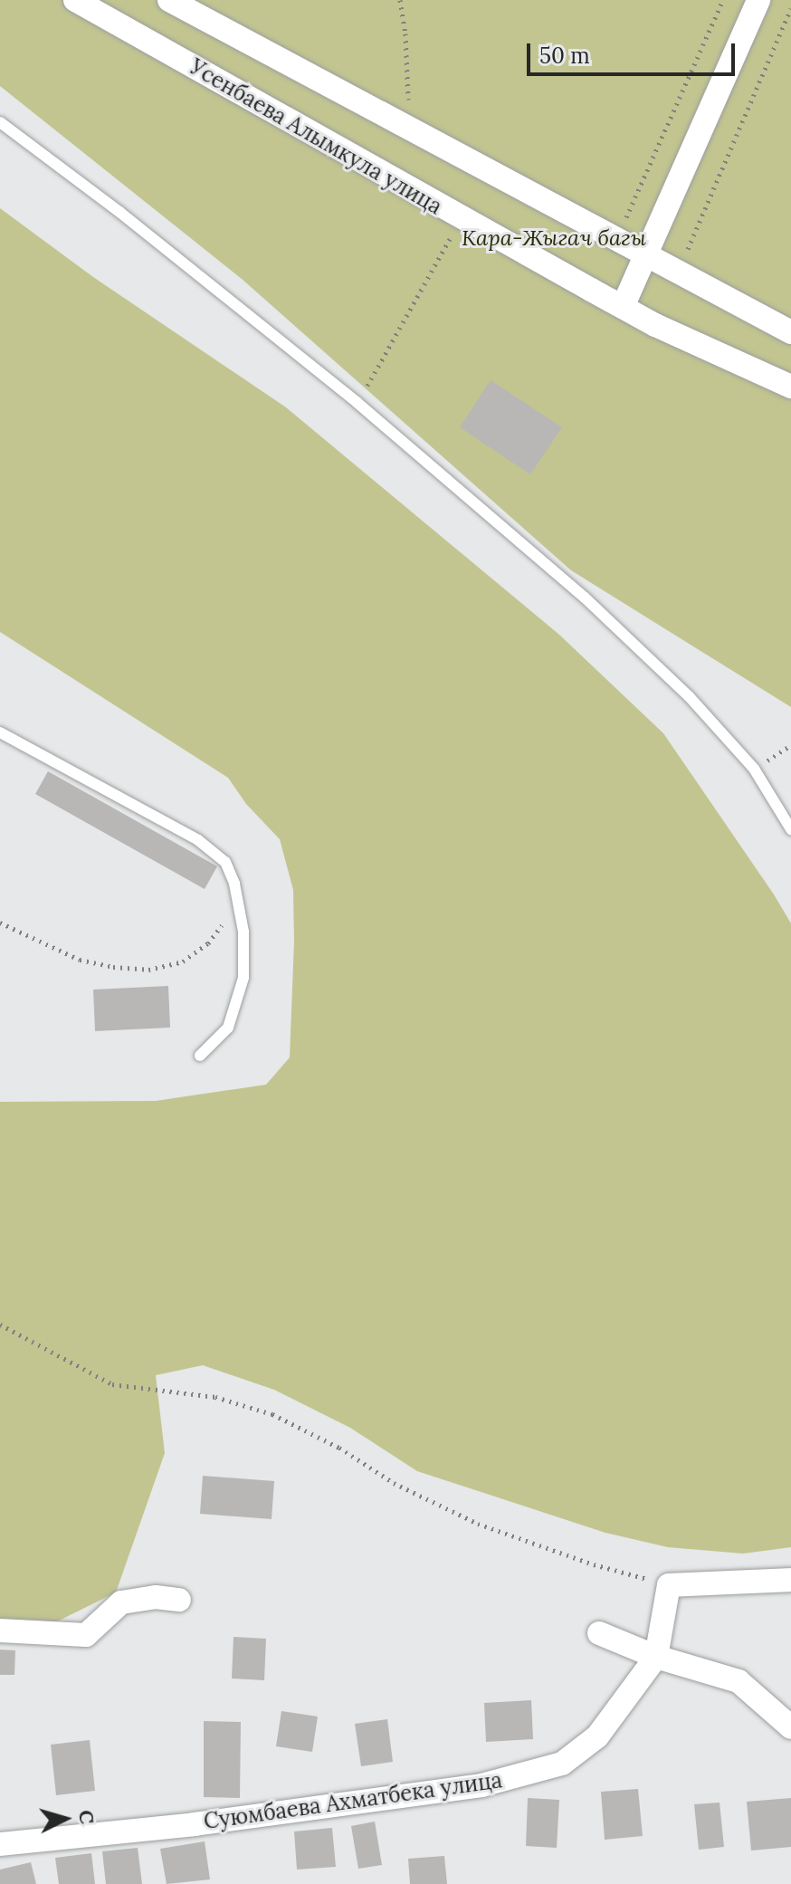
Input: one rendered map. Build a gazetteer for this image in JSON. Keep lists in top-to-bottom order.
{
  "streets": {
    "street": ["Усенбаева Алымкула улица", "Суюмбаева Ахматбека улица"]
  },
  "parks": ["Кара-Жыгач багы"],
  "scale_bar": "50 m",
  "north": "right"
}
